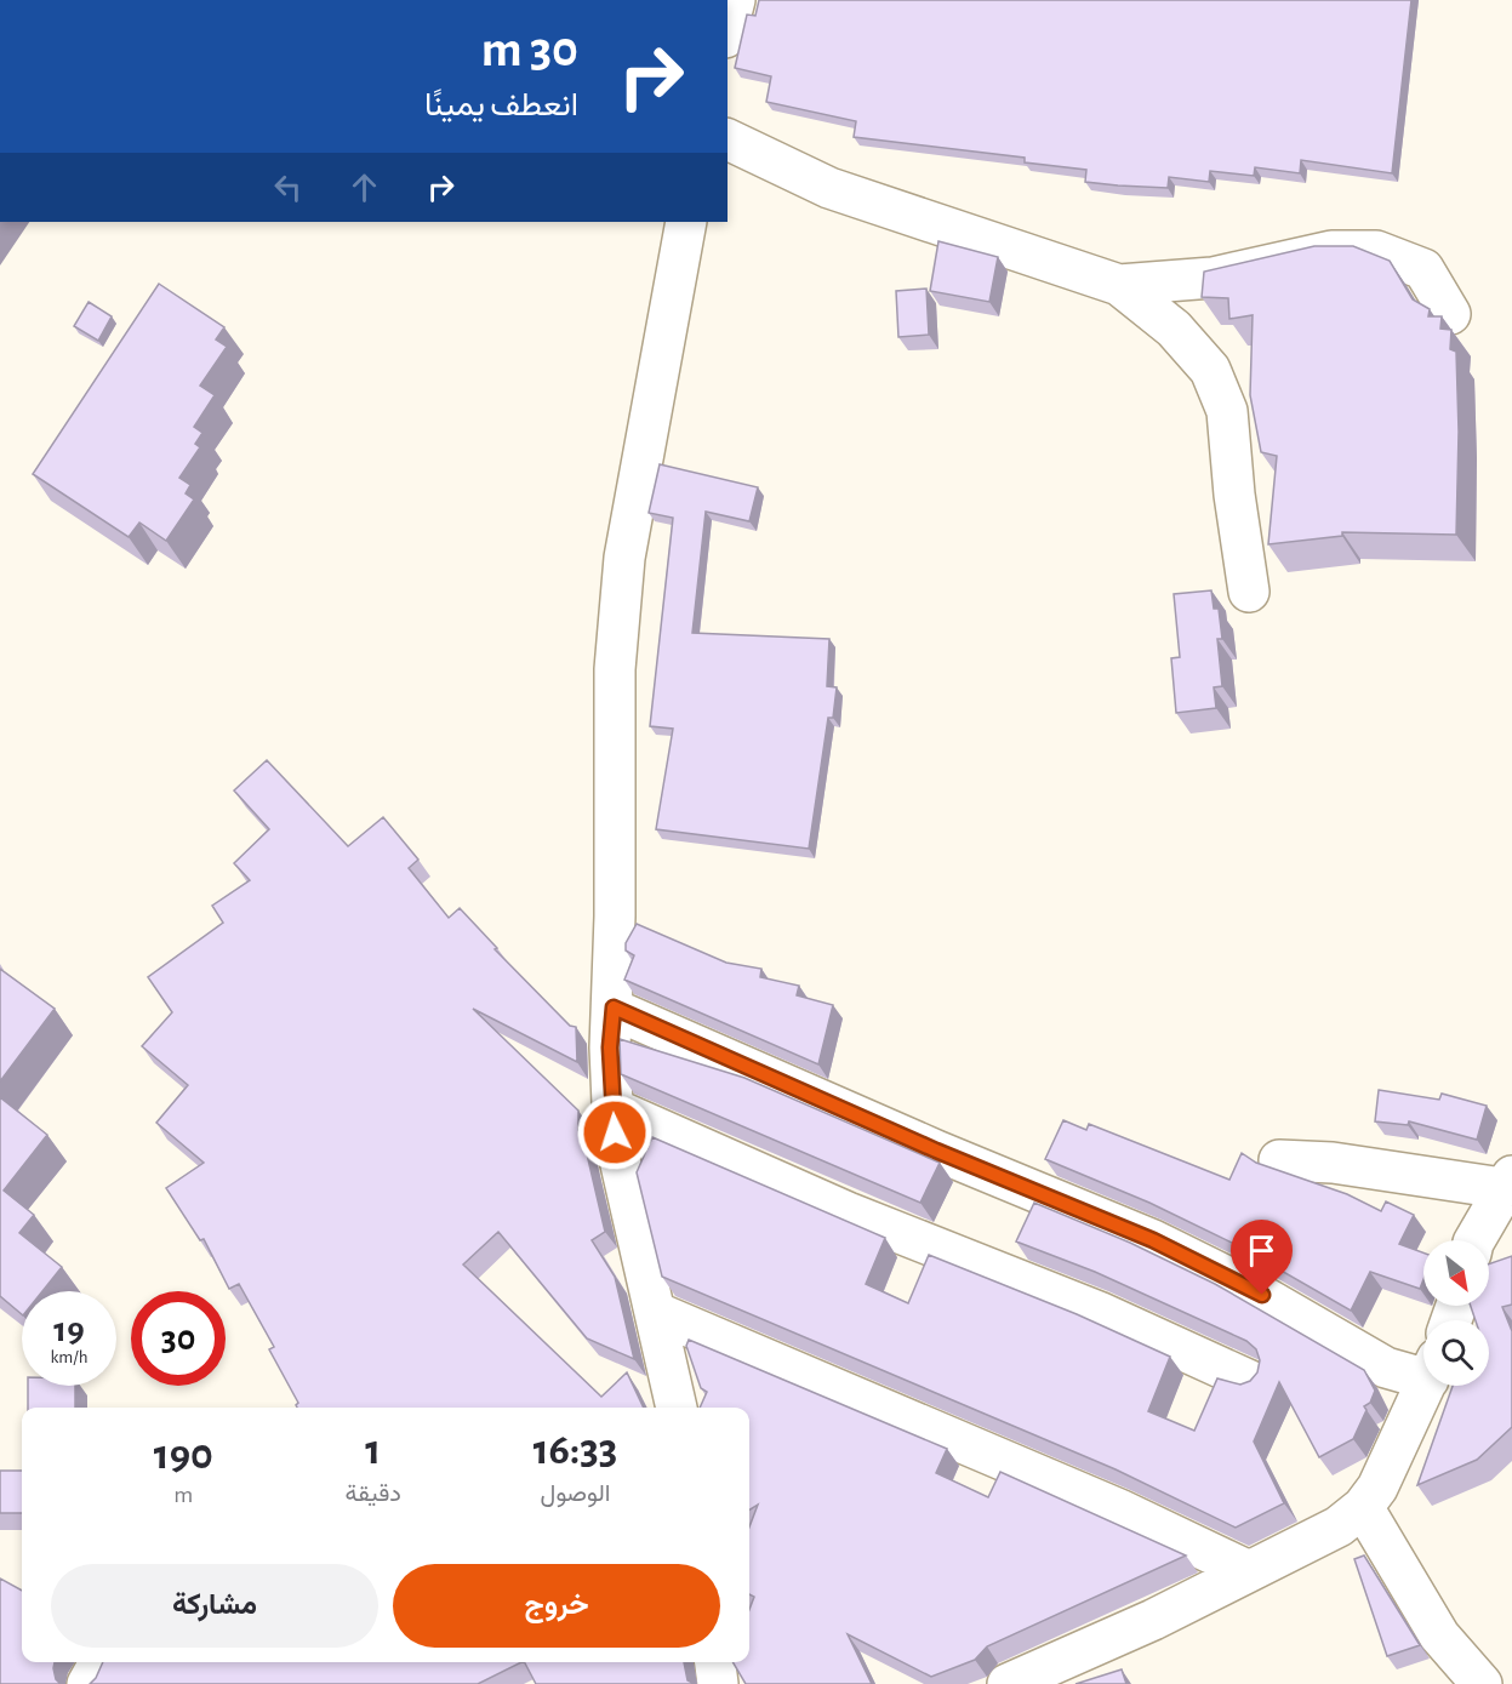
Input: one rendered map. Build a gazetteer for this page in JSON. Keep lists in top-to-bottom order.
{
  "north": "bottom right",
  "page": {
    "turn": ["30 m", "انعطف يمينًا"],
    "speed": "19 km/h",
    "limit": "30",
    "eta": [
      "16:33",
      "الوصول",
      "1",
      "دقيقة",
      "190",
      "m"
    ],
    "buttons": ["خروج", "مشاركة"]
  }
}
